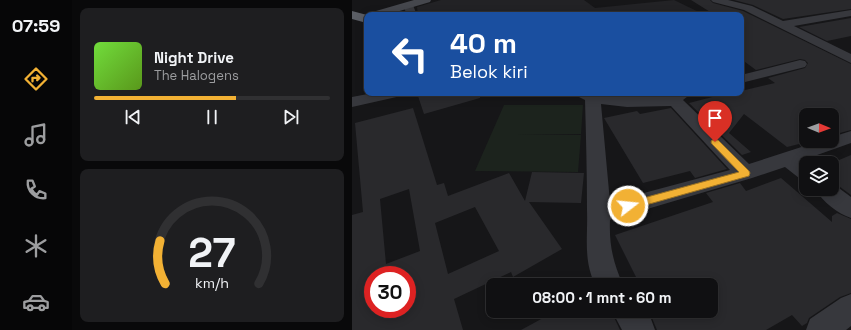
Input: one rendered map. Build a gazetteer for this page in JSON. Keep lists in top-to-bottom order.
{
  "north": "right",
  "page": {
    "tabs": "07:59",
    "turn": ["40 m", "Belok kiri"],
    "song": ["Night Drive", "The Halogens"],
    "limit": "30",
    "trip": "08:00 · 1 mnt · 60 m",
    "gauge": ["27", "km/h"]
  }
}
